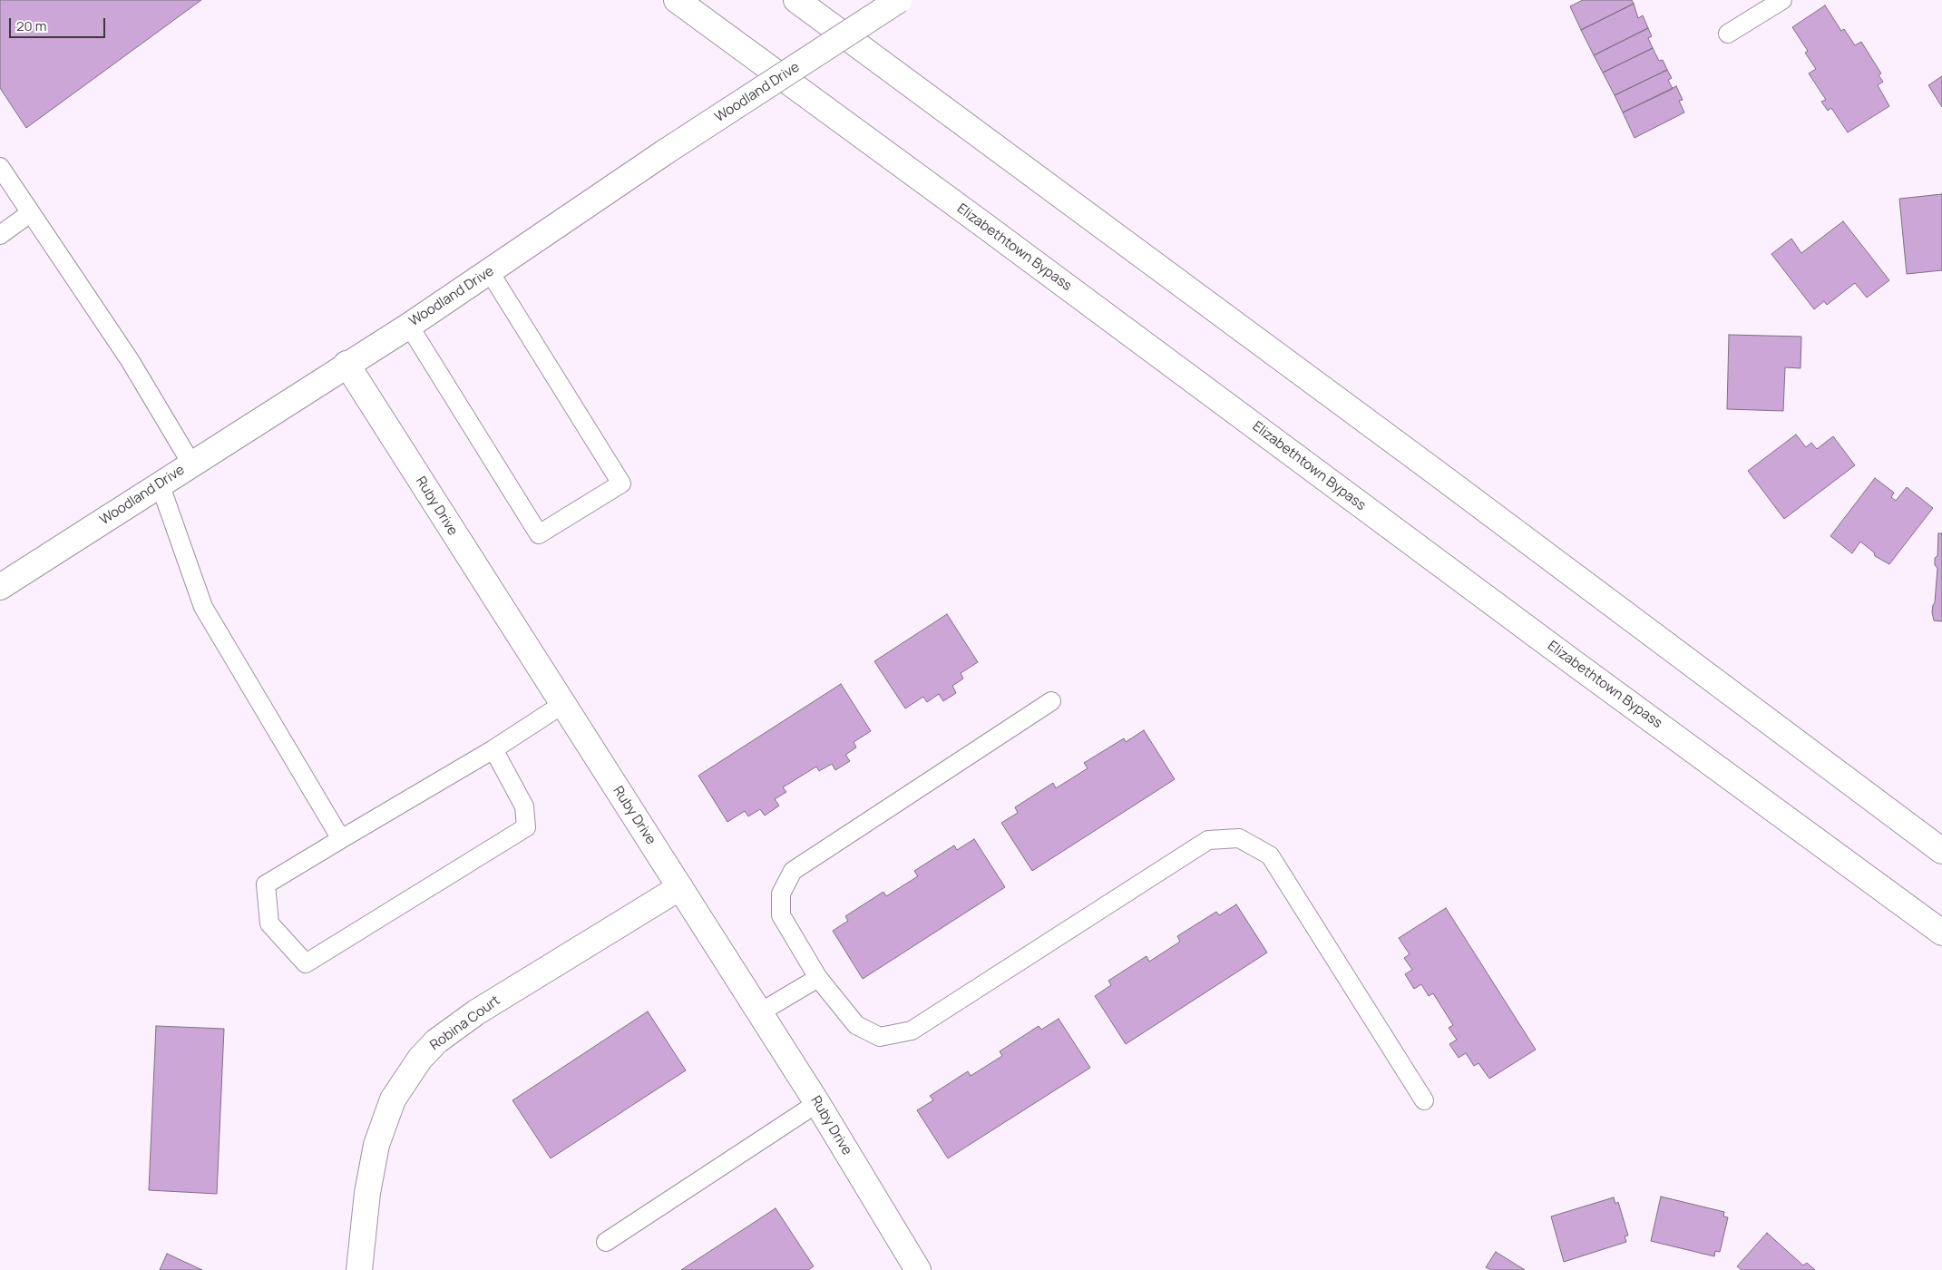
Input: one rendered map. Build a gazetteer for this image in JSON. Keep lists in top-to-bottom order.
{
  "streets": {
    "main road": [
      "Woodland Drive",
      "Elizabethtown Bypass",
      "Ruby Drive",
      "Robina Court"
    ]
  },
  "crossings": [
    ["Woodland Drive", "Ruby Drive"],
    ["Ruby Drive", "Robina Court"]
  ],
  "scale_bar": "20 m"
}
